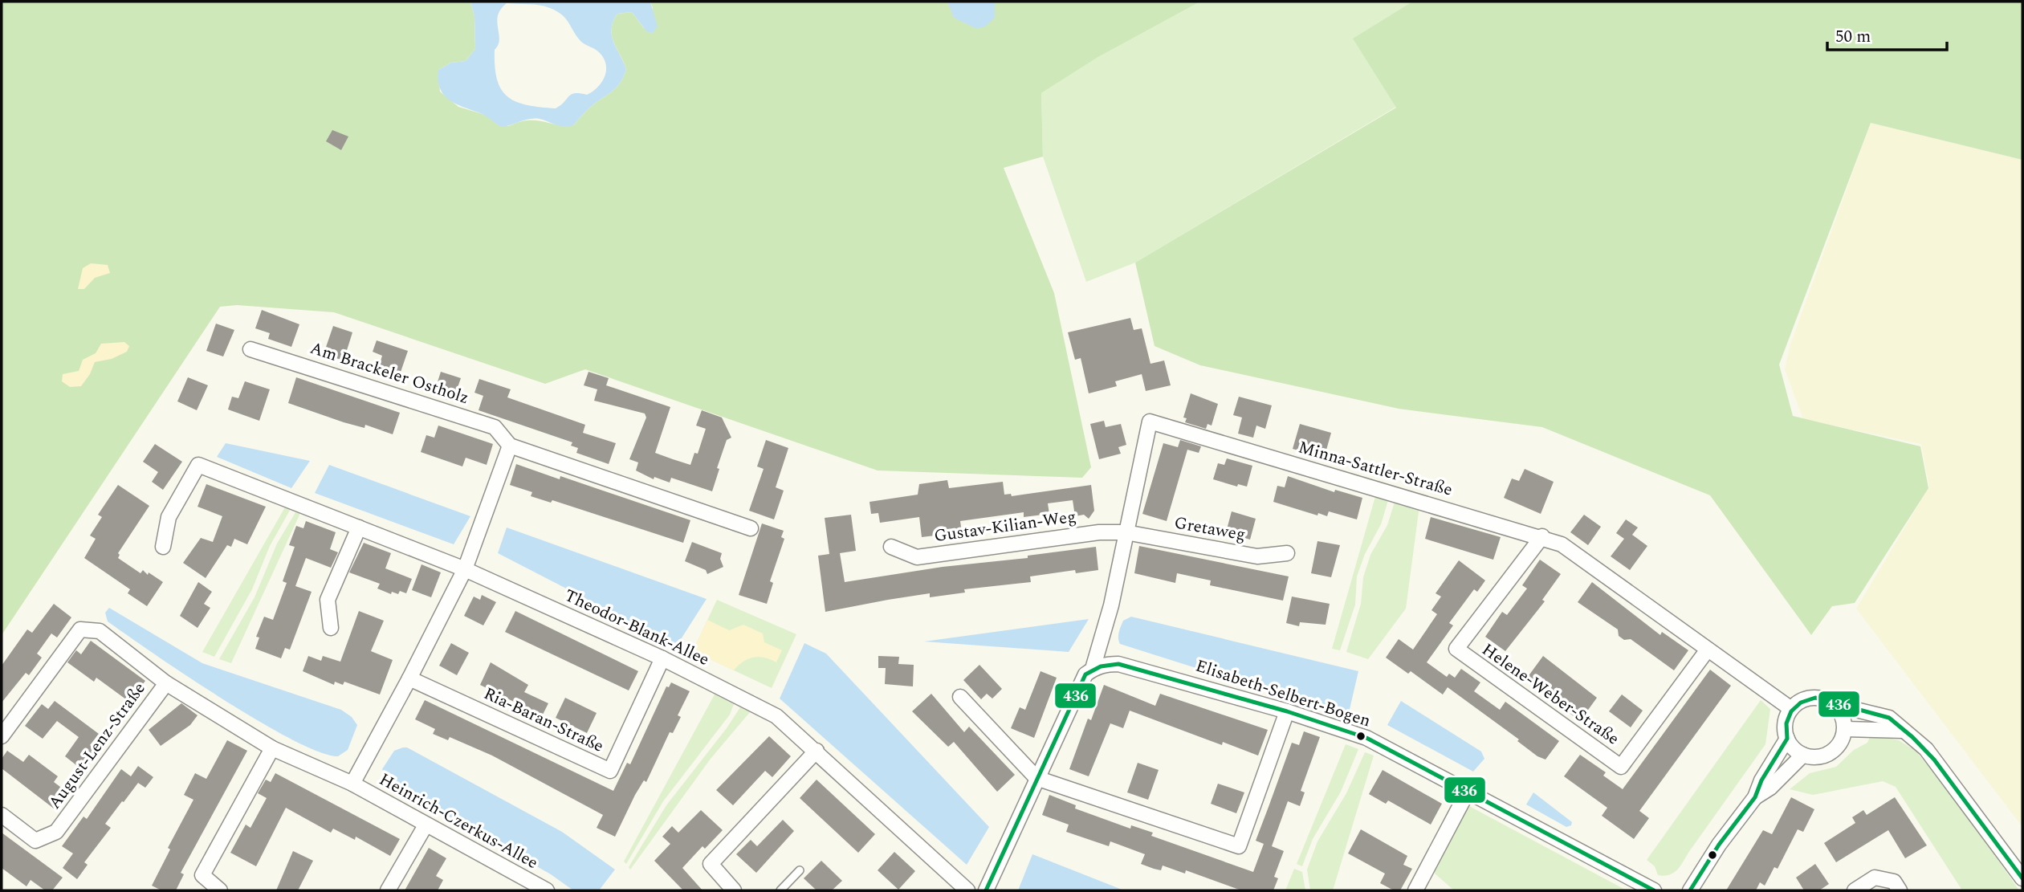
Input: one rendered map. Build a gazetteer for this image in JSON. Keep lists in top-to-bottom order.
{
  "streets": {
    "street": [
      "Am Brackeler Ostholz",
      "Minna-Sattler-Straße",
      "Gustav-Kilian-Weg",
      "Gretaweg",
      "Theodor-Blank-Allee",
      "Elisabeth-Selbert-Bogen",
      "Helene-Weber-Straße",
      "Ria-Baran-Straße",
      "August-Lenz-Straße",
      "Heinrich-Czerkus-Allee"
    ]
  },
  "crossings": [
    ["Minna-Sattler-Straße", "Gustav-Kilian-Weg"],
    ["Minna-Sattler-Straße", "Gretaweg"],
    ["Minna-Sattler-Straße", "Elisabeth-Selbert-Bogen"],
    ["Minna-Sattler-Straße", "Helene-Weber-Straße"],
    ["Gustav-Kilian-Weg", "Gretaweg"],
    ["Theodor-Blank-Allee", "Ria-Baran-Straße"],
    ["August-Lenz-Straße", "Heinrich-Czerkus-Allee"]
  ],
  "lines": ["transit line 436"],
  "scale_bar": "50 m"
}
